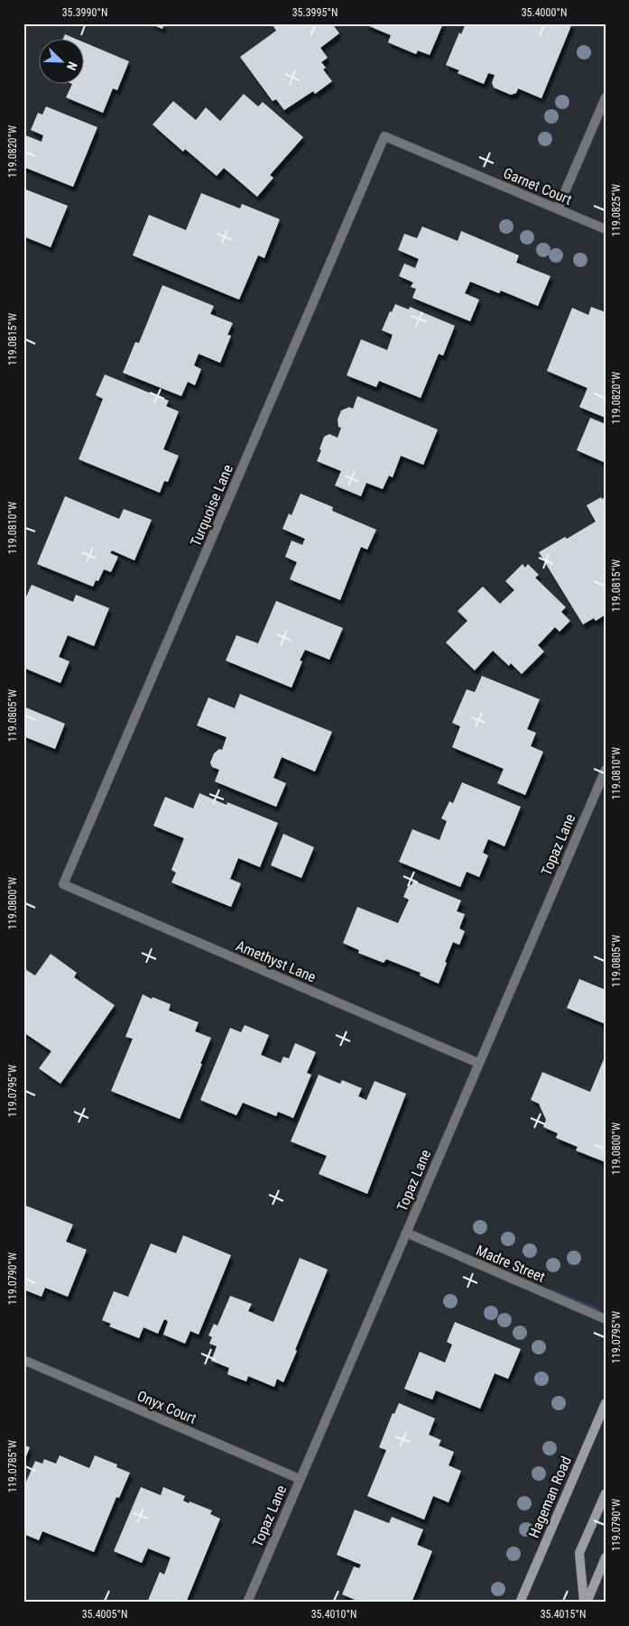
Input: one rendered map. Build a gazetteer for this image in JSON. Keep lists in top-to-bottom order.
{
  "streets": {
    "main road": ["Hageman Road"],
    "street": [
      "Garnet Court",
      "Turquoise Lane",
      "Topaz Lane",
      "Amethyst Lane",
      "Madre Street",
      "Onyx Court"
    ]
  },
  "crossings": [
    ["Garnet Court", "Turquoise Lane"],
    ["Turquoise Lane", "Amethyst Lane"],
    ["Topaz Lane", "Amethyst Lane"],
    ["Topaz Lane", "Madre Street"],
    ["Topaz Lane", "Onyx Court"]
  ],
  "north": "bottom right",
  "coordinates": [
    "35.3990°N",
    "35.3995°N",
    "35.4000°N",
    "119.0820°W",
    "119.0825°W",
    "119.0815°W",
    "119.0810°W",
    "119.0805°W",
    "119.0800°W",
    "119.0795°W",
    "119.0790°W",
    "119.0785°W",
    "35.4005°N",
    "35.4010°N",
    "35.4015°N"
  ]
}
